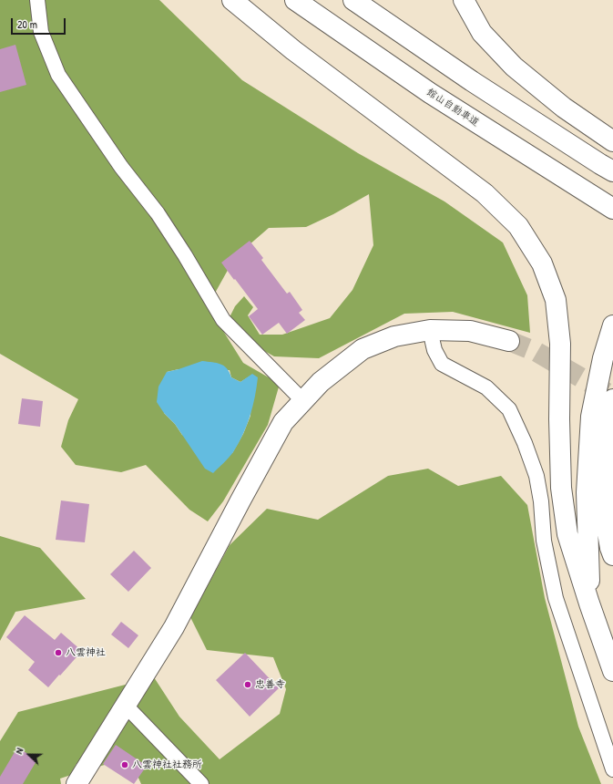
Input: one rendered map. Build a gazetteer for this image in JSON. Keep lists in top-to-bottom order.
{
  "streets": {
    "main road": ["館山自動車道"]
  },
  "places": ["八雲神社", "忠善寺", "八雲神社社務所"],
  "scale_bar": "20 m",
  "north": "left"
}
